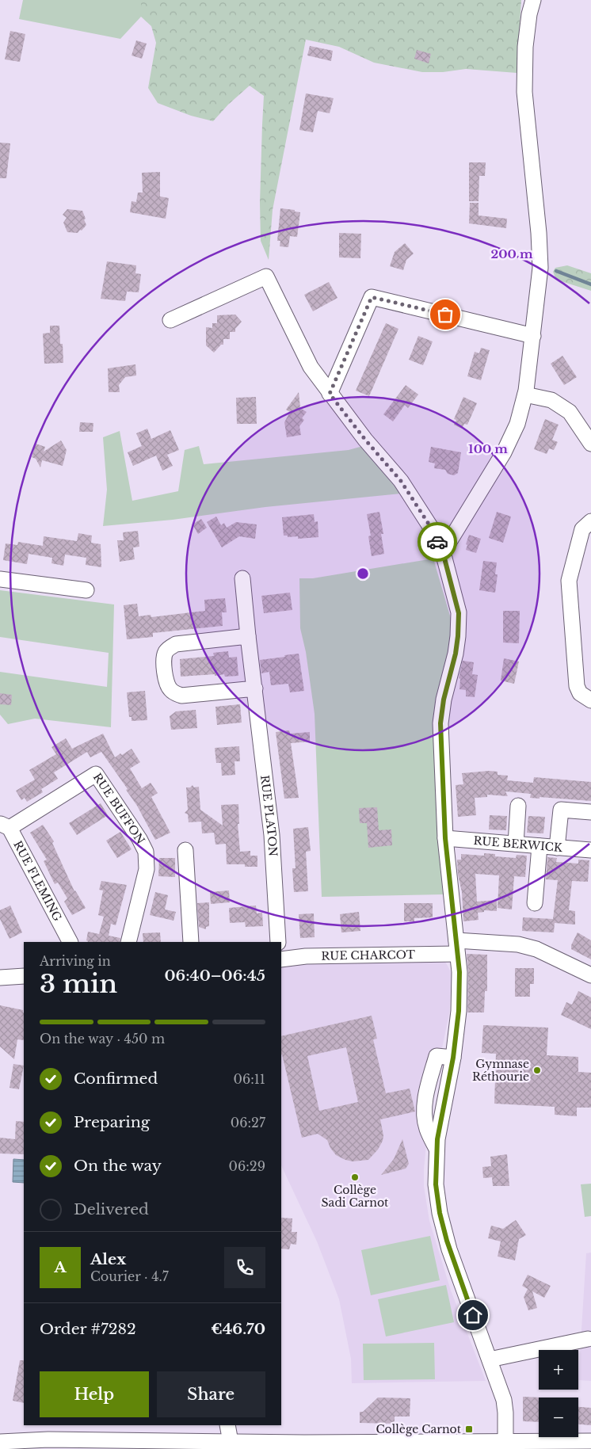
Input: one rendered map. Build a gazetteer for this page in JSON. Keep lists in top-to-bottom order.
{
  "streets": {
    "street": [
      "RUE BUFFON",
      "RUE PLATON",
      "RUE BERWICK",
      "RUE FLEMING",
      "RUE CHARCOT"
    ]
  },
  "crossings": [
    ["RUE BUFFON", "RUE FLEMING"]
  ],
  "places": {
    "other": ["Gymnase Réthourie", "Collège Sadi Carnot"],
    "transit": ["Collège Carnot"]
  },
  "page": {
    "heading": ["3 min", "Arriving in", "06:40–06:45"],
    "panel": [
      "Alex",
      "Courier · 4.7",
      "Order #7282",
      "€46.70"
    ],
    "bar": "On the way · 450 m",
    "list": [
      ["Confirmed", "06:11"],
      ["Preparing", "06:27"],
      ["On the way", "06:29"],
      "Delivered"
    ],
    "round": "A",
    "map_buttons": ["+", "−"],
    "buttons": ["Help", "Share"]
  },
  "rings": ["200 m", "100 m"]
}
